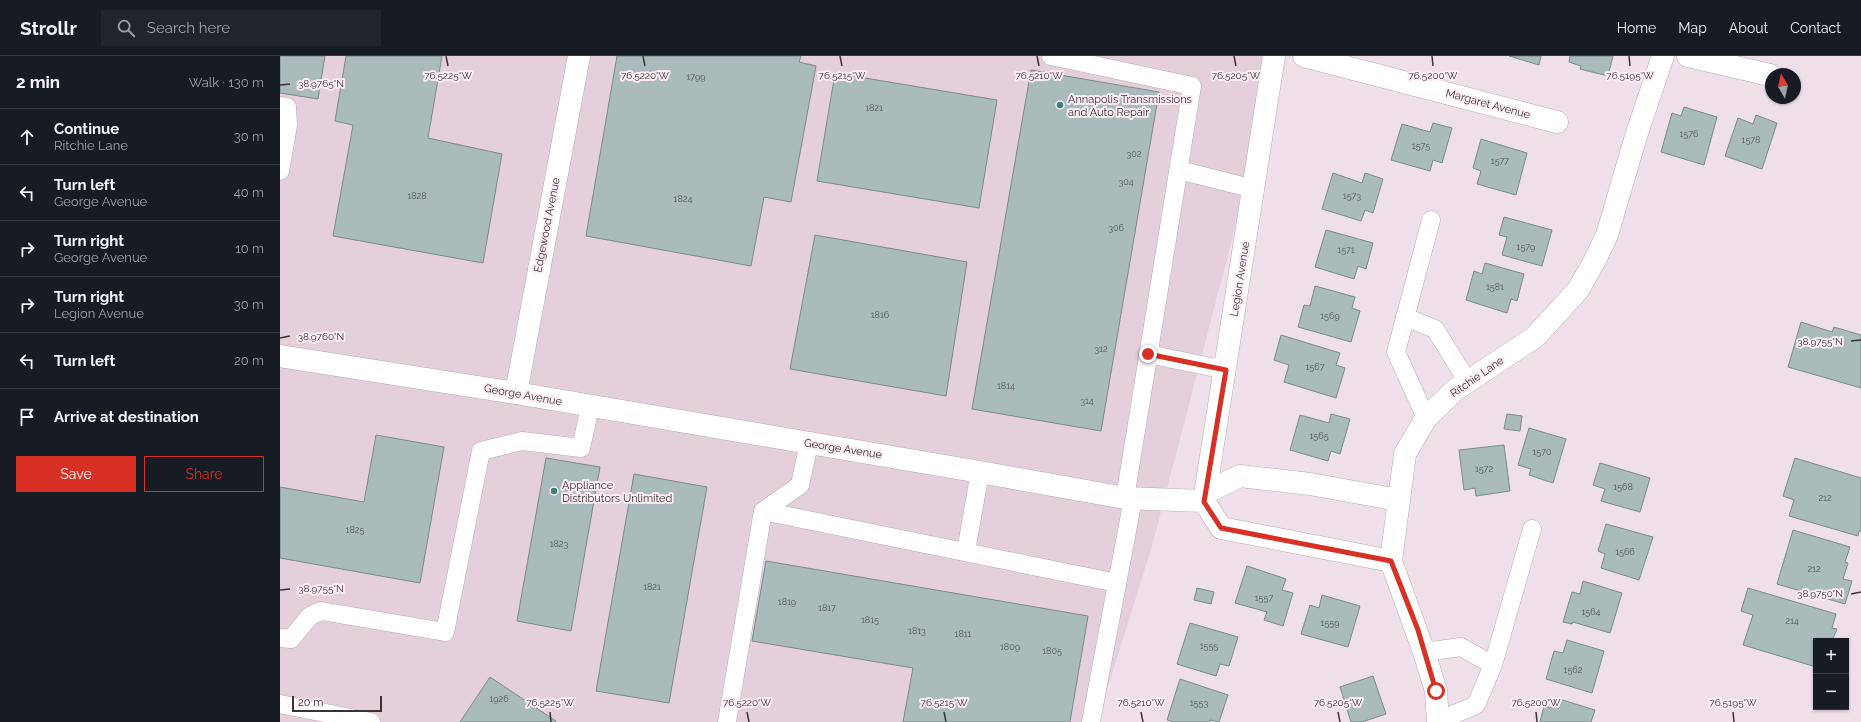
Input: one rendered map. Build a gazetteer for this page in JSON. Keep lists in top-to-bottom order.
{
  "streets": {
    "street": [
      "Margaret Avenue",
      "Edgewood Avenue",
      "Legion Avenue",
      "Ritchie Lane",
      "George Avenue"
    ]
  },
  "crossings": [
    ["Edgewood Avenue", "George Avenue"],
    ["Legion Avenue", "George Avenue"]
  ],
  "places": ["Annapolis Transmissions and Auto Repair", "Appliance Distributors Unlimited"],
  "house_numbers": [
    "1799",
    "1821",
    "1576",
    "1578",
    "1575",
    "302",
    "1577",
    "304",
    "1828",
    "1573",
    "1824",
    "306",
    "1579",
    "1571",
    "1581",
    "1816",
    "1569",
    "312",
    "1567",
    "1814",
    "314",
    "1565",
    "1570",
    "1572",
    "1568",
    "212",
    "1825",
    "1823",
    "1566",
    "212",
    "1821",
    "1557",
    "1819",
    "1817",
    "1564",
    "1815",
    "214",
    "1559",
    "1813",
    "1811",
    "1555",
    "1809",
    "1805",
    "1562",
    "1926",
    "1553"
  ],
  "scale_bar": "20 m",
  "north": "top",
  "page": {
    "header": "Strollr",
    "search": "Search here",
    "nav": [
      "Home",
      "Map",
      "About",
      "Contact"
    ],
    "heading": ["2 min", "Walk · 130 m"],
    "list": [
      ["Continue", "Ritchie Lane", "30 m"],
      ["Turn left", "George Avenue", "40 m"],
      ["Turn right", "George Avenue", "10 m"],
      ["Turn right", "Legion Avenue", "30 m"],
      ["Turn left", "20 m"],
      "Arrive at destination"
    ],
    "buttons": ["Save", "Share"],
    "map_buttons": ["+", "−"],
    "scale": "20 m"
  },
  "coordinates": [
    "76.5225°W",
    "76.5220°W",
    "76.5215°W",
    "76.5210°W",
    "76.5205°W",
    "76.5200°W",
    "76.5195°W",
    "38.9765°N",
    "38.9760°N",
    "38.9755°N",
    "38.9750°N"
  ]
}
